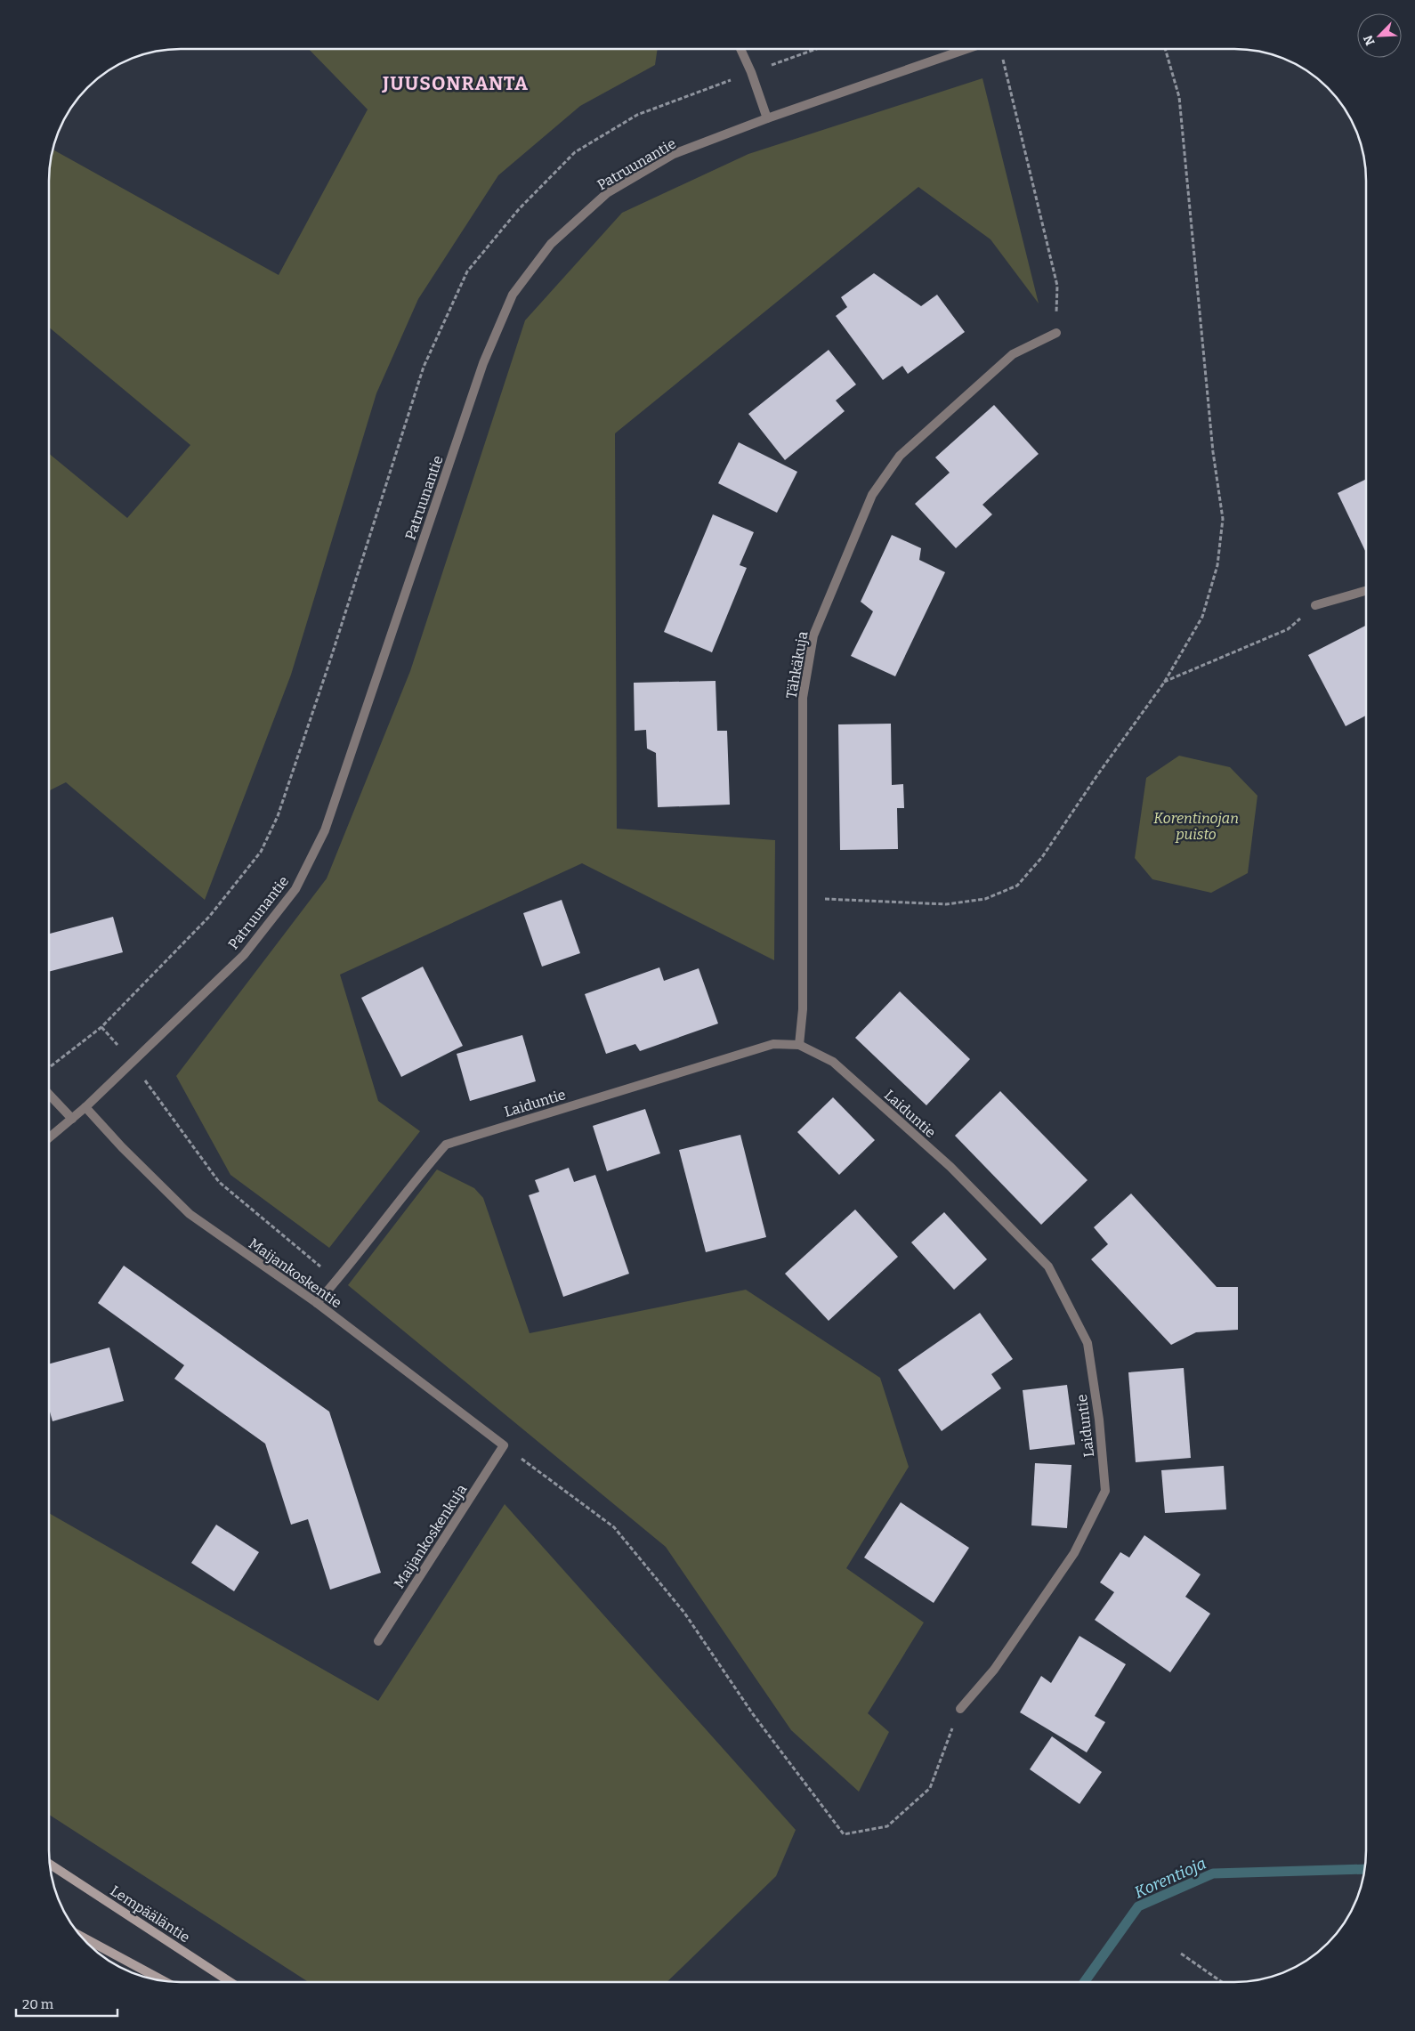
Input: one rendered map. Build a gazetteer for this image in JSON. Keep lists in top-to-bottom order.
{
  "streets": {
    "main road": ["Lempääläntie"],
    "street": [
      "Patruunantie",
      "Tähkäkuja",
      "Laiduntie",
      "Maijankoskentie",
      "Maijankoskenkuja"
    ]
  },
  "crossings": [
    ["Patruunantie", "Maijankoskentie"],
    ["Tähkäkuja", "Laiduntie"],
    ["Laiduntie", "Maijankoskentie"],
    ["Maijankoskentie", "Maijankoskenkuja"]
  ],
  "districts": ["JUUSONRANTA"],
  "water": ["Korentioja"],
  "parks": ["Korentinojan puisto"],
  "scale_bar": "20 m",
  "north": "bottom left"
}
